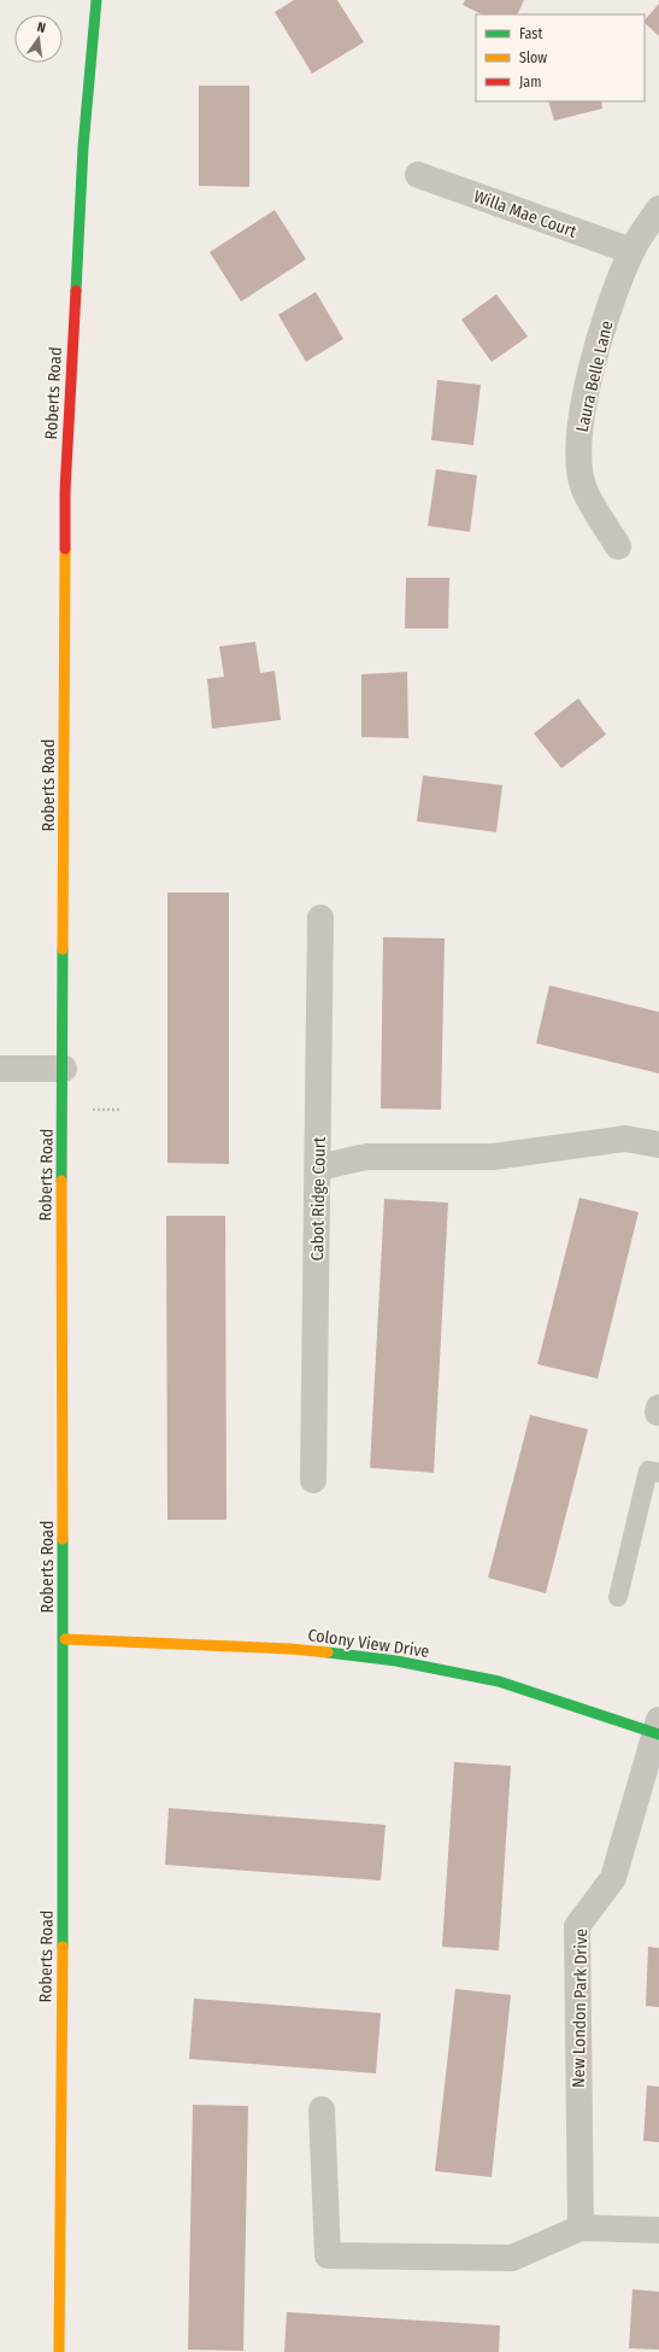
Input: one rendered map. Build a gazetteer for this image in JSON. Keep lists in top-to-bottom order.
{
  "streets": {
    "main road": ["Roberts Road", "Colony View Drive"],
    "street": [
      "Willa Mae Court",
      "Laura Belle Lane",
      "Cabot Ridge Court",
      "New London Park Drive"
    ]
  },
  "crossings": [
    ["Willa Mae Court", "Laura Belle Lane"],
    ["Roberts Road", "Colony View Drive"],
    ["Colony View Drive", "New London Park Drive"]
  ],
  "legend": ["Fast", "Slow", "Jam"],
  "north": "top"
}
